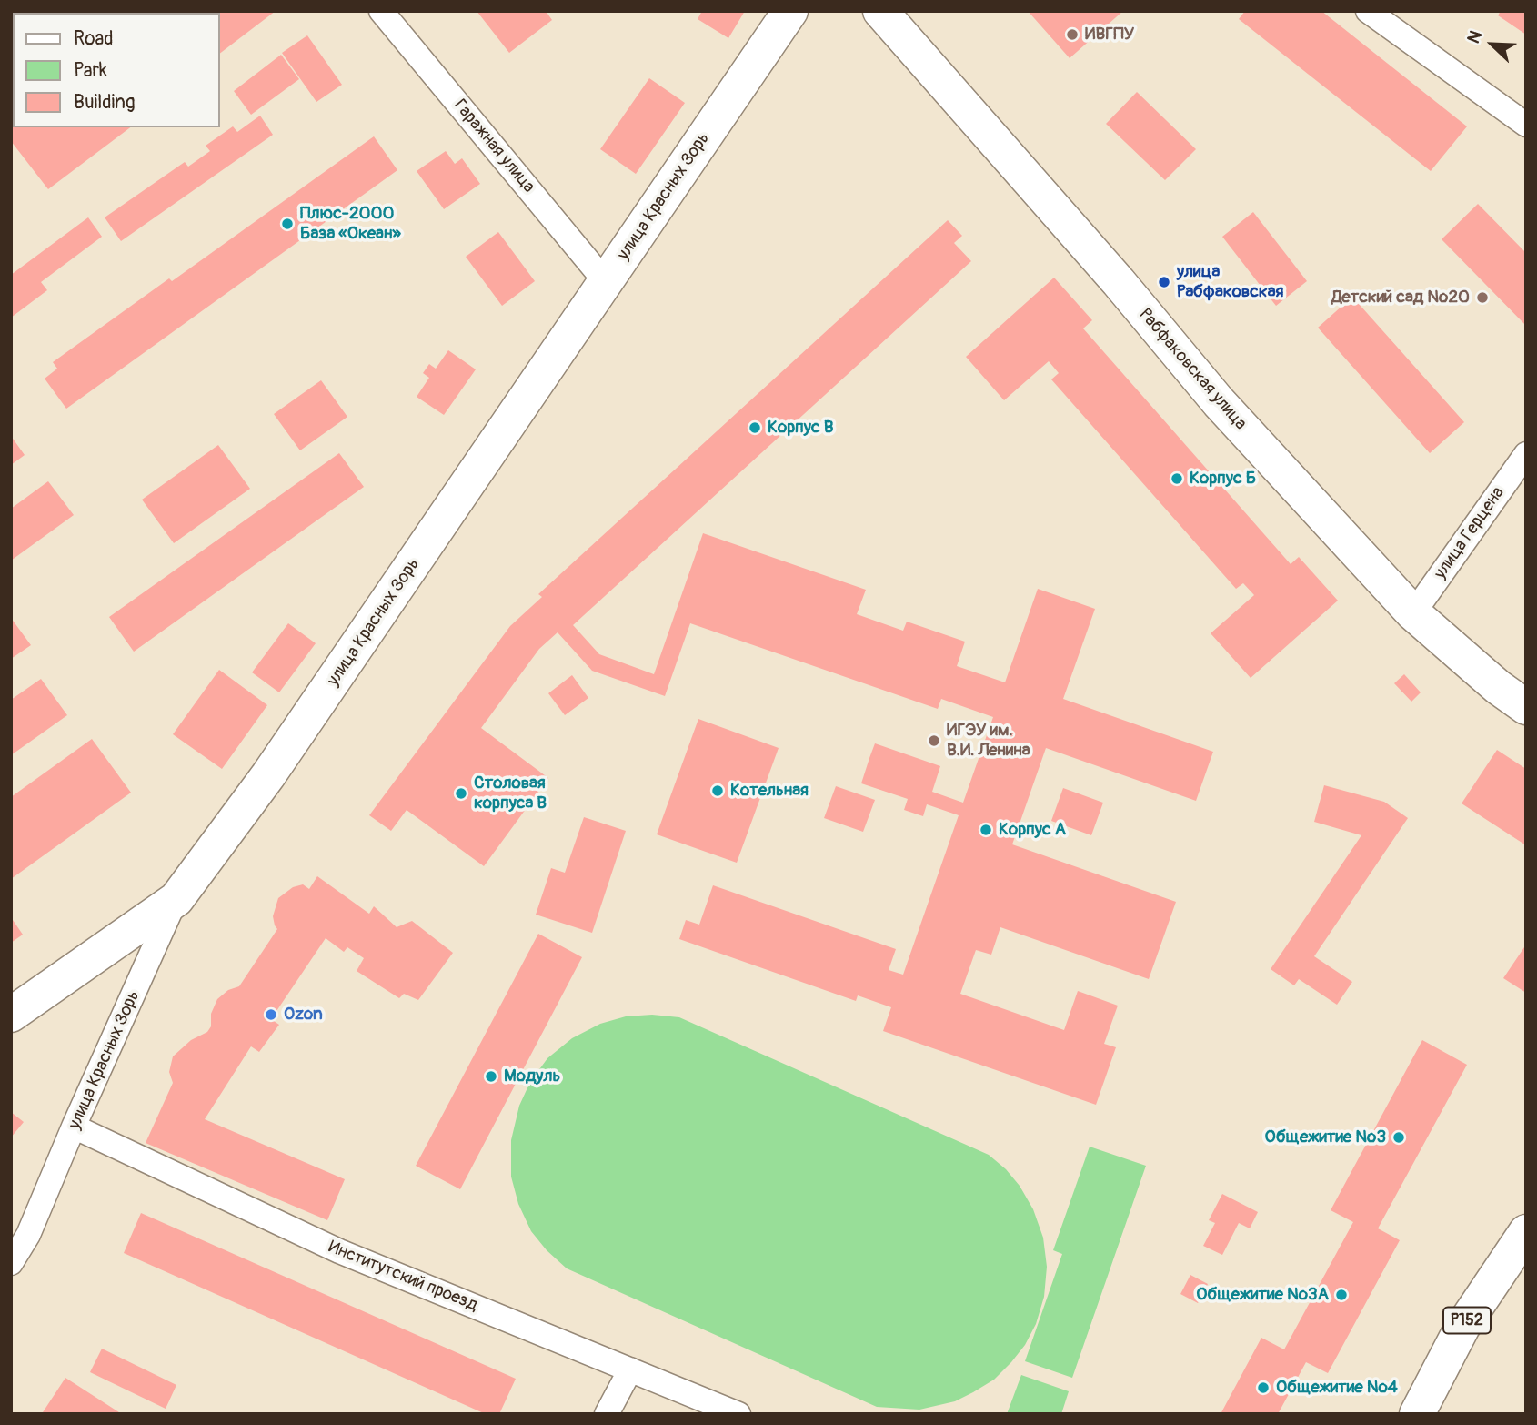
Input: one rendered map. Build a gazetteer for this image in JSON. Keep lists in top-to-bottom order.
{
  "streets": {
    "street": [
      "Гаражная улица",
      "улица Красных Зорь",
      "Рабфаковская улица",
      "улица Герцена",
      "Институтский проезд",
      "Р152"
    ]
  },
  "crossings": [
    ["Гаражная улица", "улица Красных Зорь"],
    ["улица Красных Зорь", "Институтский проезд"],
    ["Рабфаковская улица", "улица Герцена"]
  ],
  "places": [
    "ИВГПУ",
    "Плюс-2000 База «Океан»",
    "улица Рабфаковская",
    "Детский сад №20",
    "Корпус В",
    "Корпус Б",
    "ИГЭУ им. В.И. Ленина",
    "Котельная",
    "Столовая корпуса В",
    "Корпус А",
    "Ozon",
    "Модуль",
    "Общежитие №3",
    "Общежитие №3А",
    "Общежитие №4"
  ],
  "legend": ["Road", "Park", "Building"],
  "north": "top left"
}
